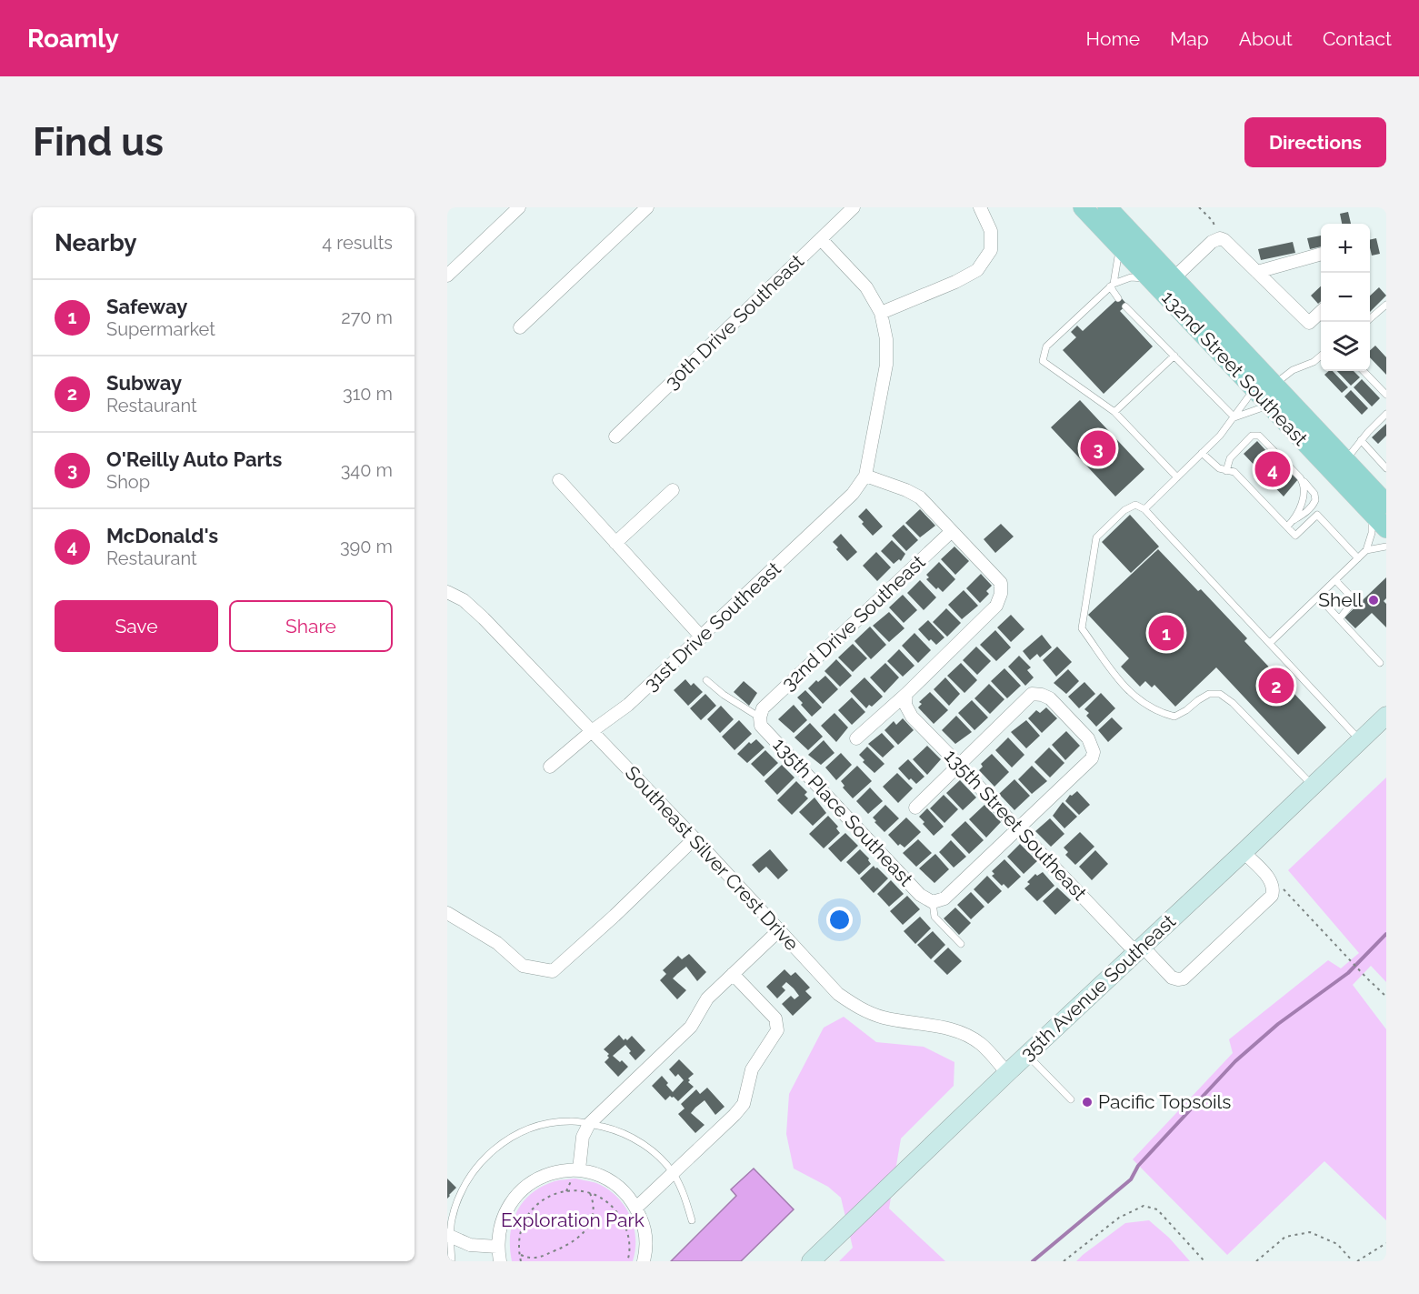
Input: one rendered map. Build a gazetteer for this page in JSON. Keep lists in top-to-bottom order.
{
  "streets": {
    "main road": ["132nd Street Southeast"],
    "street": [
      "30th Drive Southeast",
      "32nd Drive Southeast",
      "31st Drive Southeast",
      "135th Place Southeast",
      "135th Street Southeast",
      "Southeast Silver Crest Drive",
      "35th Avenue Southeast"
    ]
  },
  "crossings": [
    ["32nd Drive Southeast", "135th Place Southeast"],
    ["31st Drive Southeast", "Southeast Silver Crest Drive"],
    ["135th Street Southeast", "35th Avenue Southeast"],
    ["Southeast Silver Crest Drive", "35th Avenue Southeast"]
  ],
  "parks": ["Exploration Park"],
  "places": ["Shell", "Pacific Topsoils"],
  "page": {
    "header": "Roamly",
    "nav": [
      "Home",
      "Map",
      "About",
      "Contact"
    ],
    "buttons": [
      "Directions",
      ["Save", "Share"]
    ],
    "title": "Find us",
    "heading": ["Nearby", "4 results"],
    "map_buttons": ["+", "−"],
    "list": [
      {
        "mark": "1",
        "name": "Safeway",
        "note": "Supermarket",
        "value": "270 m"
      },
      {
        "mark": "2",
        "name": "Subway",
        "note": "Restaurant",
        "value": "310 m"
      },
      {
        "mark": "3",
        "name": "O'Reilly Auto Parts",
        "note": "Shop",
        "value": "340 m"
      },
      {
        "mark": "4",
        "name": "McDonald's",
        "note": "Restaurant",
        "value": "390 m"
      }
    ],
    "pins": [
      "3",
      "4",
      "1",
      "2"
    ]
  }
}
